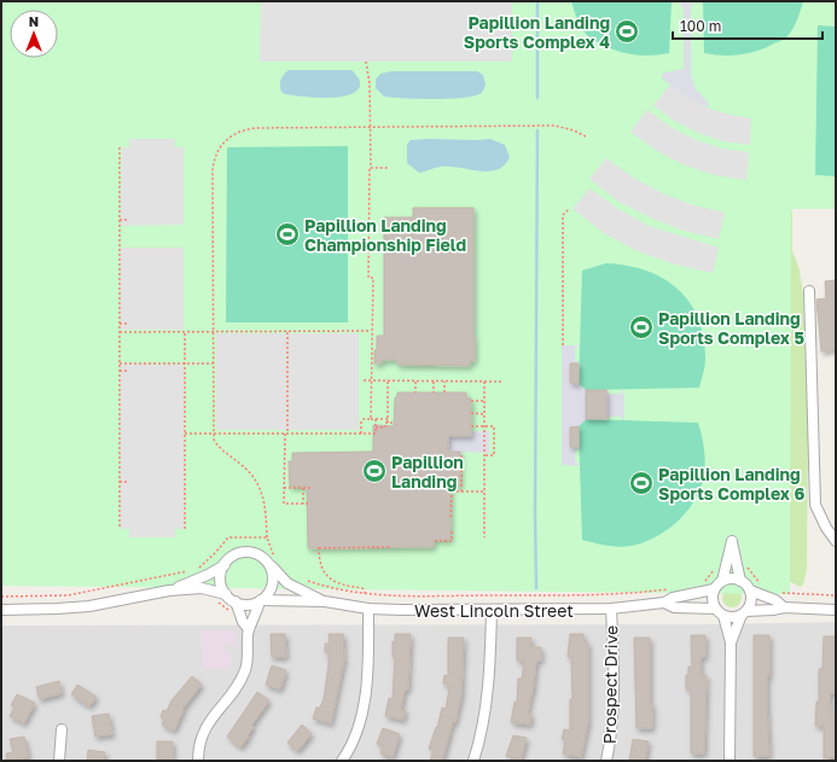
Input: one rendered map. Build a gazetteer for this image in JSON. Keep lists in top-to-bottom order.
{
  "streets": {
    "street": ["West Lincoln Street", "Prospect Drive"]
  },
  "crossings": [
    ["West Lincoln Street", "Prospect Drive"]
  ],
  "places": {
    "sports": [
      "Papillion Landing Sports Complex 4",
      "Papillion Landing Championship Field",
      "Papillion Landing Sports Complex 5",
      "Papillion Landing",
      "Papillion Landing Sports Complex 6"
    ]
  },
  "scale_bar": "100 m",
  "north": "top"
}
